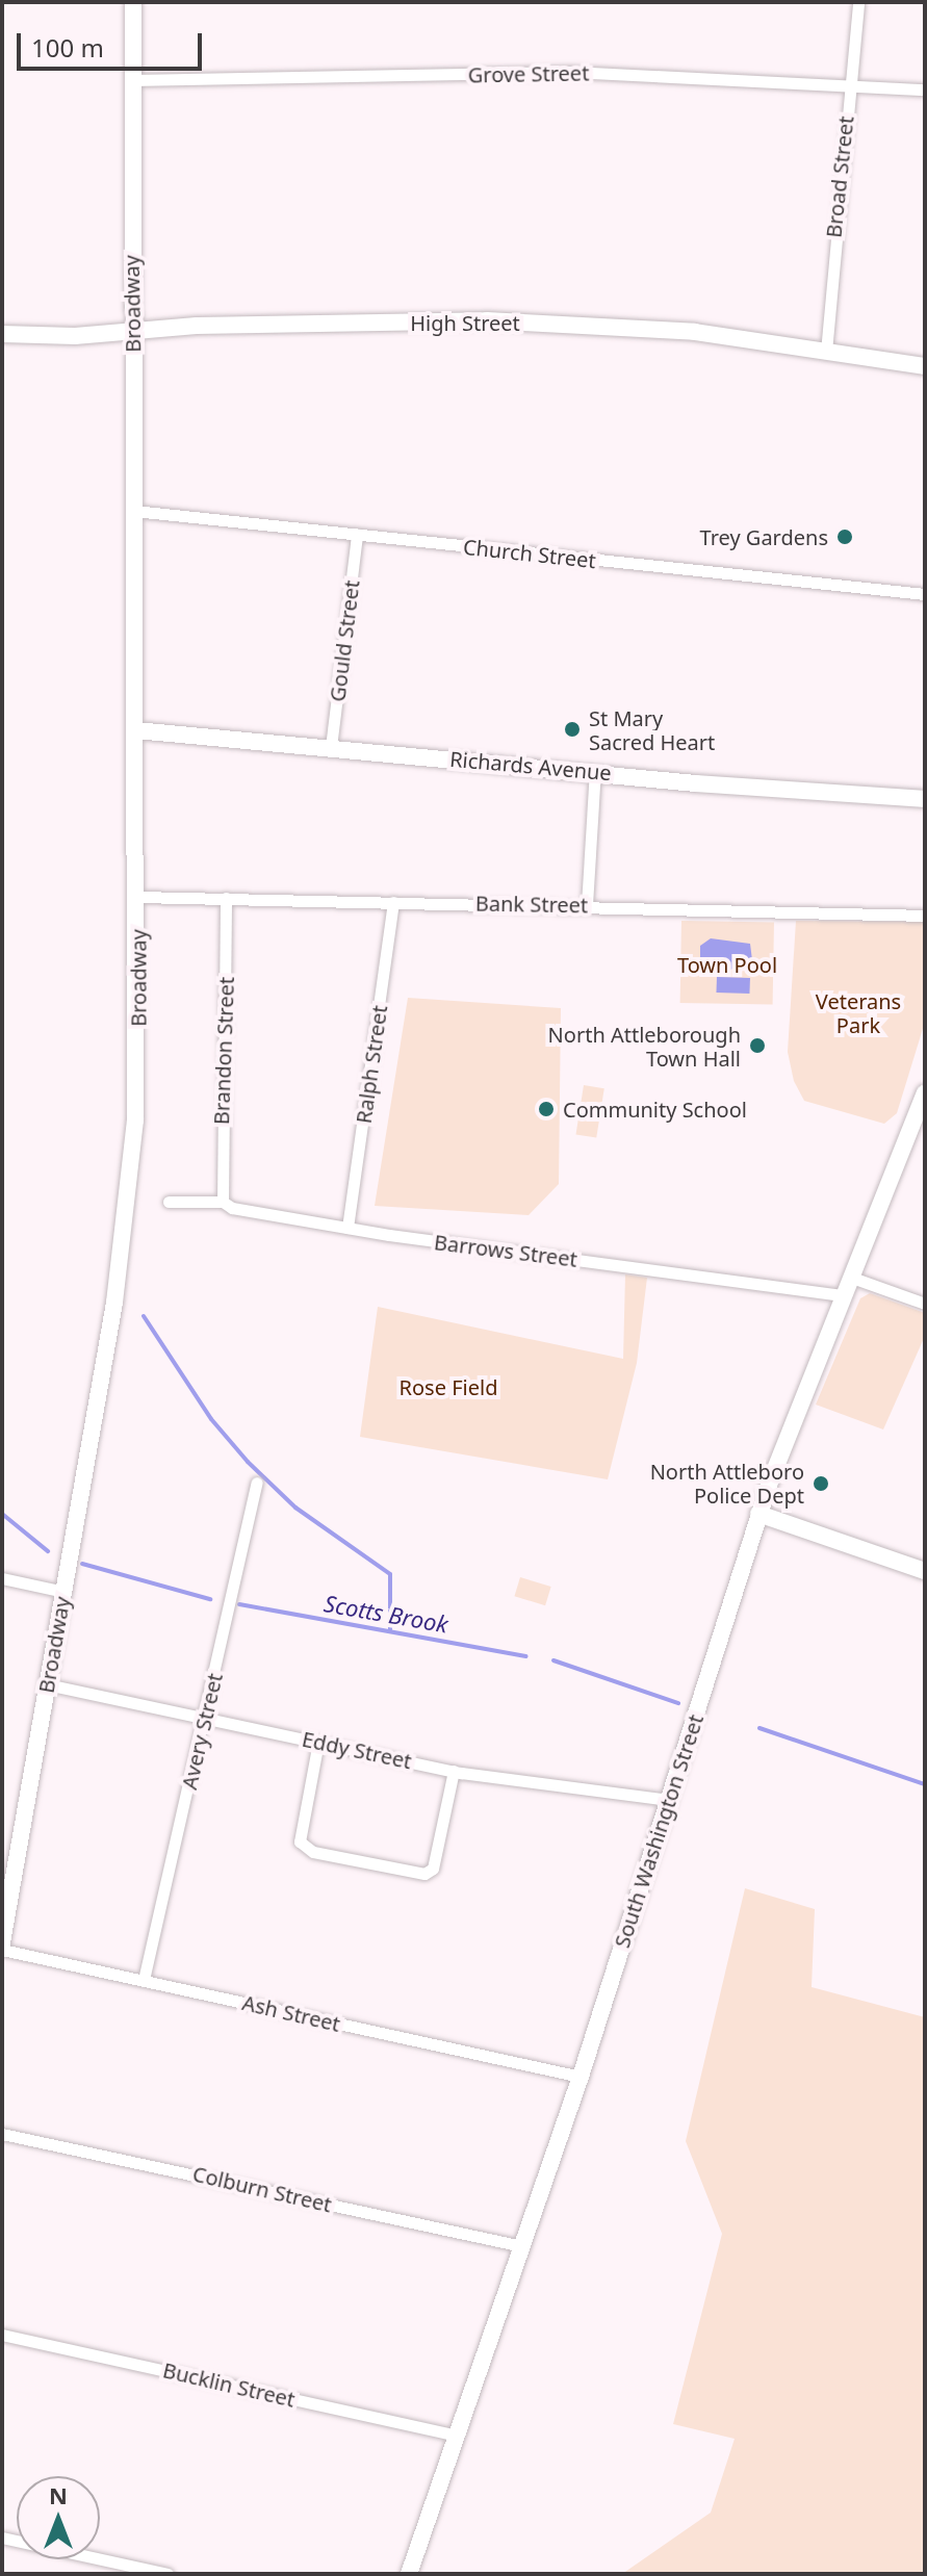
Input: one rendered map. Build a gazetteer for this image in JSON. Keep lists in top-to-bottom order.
{
  "streets": {
    "street": [
      "Grove Street",
      "Broad Street",
      "Broadway",
      "High Street",
      "Church Street",
      "Gould Street",
      "Richards Avenue",
      "Bank Street",
      "Brandon Street",
      "Ralph Street",
      "Barrows Street",
      "Avery Street",
      "Eddy Street",
      "South Washington Street",
      "Ash Street",
      "Colburn Street",
      "Bucklin Street"
    ]
  },
  "crossings": [
    ["Grove Street", "Broad Street"],
    ["Grove Street", "Broadway"],
    ["Broad Street", "High Street"],
    ["Broadway", "High Street"],
    ["Broadway", "Church Street"],
    ["Broadway", "Richards Avenue"],
    ["Broadway", "Bank Street"],
    ["Broadway", "Eddy Street"],
    ["Church Street", "Gould Street"],
    ["Gould Street", "Richards Avenue"],
    ["Bank Street", "Brandon Street"],
    ["Bank Street", "Ralph Street"],
    ["Brandon Street", "Barrows Street"],
    ["Ralph Street", "Barrows Street"],
    ["Barrows Street", "South Washington Street"],
    ["Avery Street", "Eddy Street"],
    ["Avery Street", "Ash Street"],
    ["Eddy Street", "South Washington Street"],
    ["South Washington Street", "Ash Street"],
    ["South Washington Street", "Colburn Street"],
    ["South Washington Street", "Bucklin Street"]
  ],
  "water": ["Scotts Brook"],
  "parks": ["Town Pool", "Veterans Park", "Rose Field"],
  "places": [
    "Trey Gardens",
    "St Mary Sacred Heart",
    "North Attleborough Town Hall",
    "Community School",
    "North Attleboro Police Dept"
  ],
  "scale_bar": "100 m",
  "north": "top"
}
